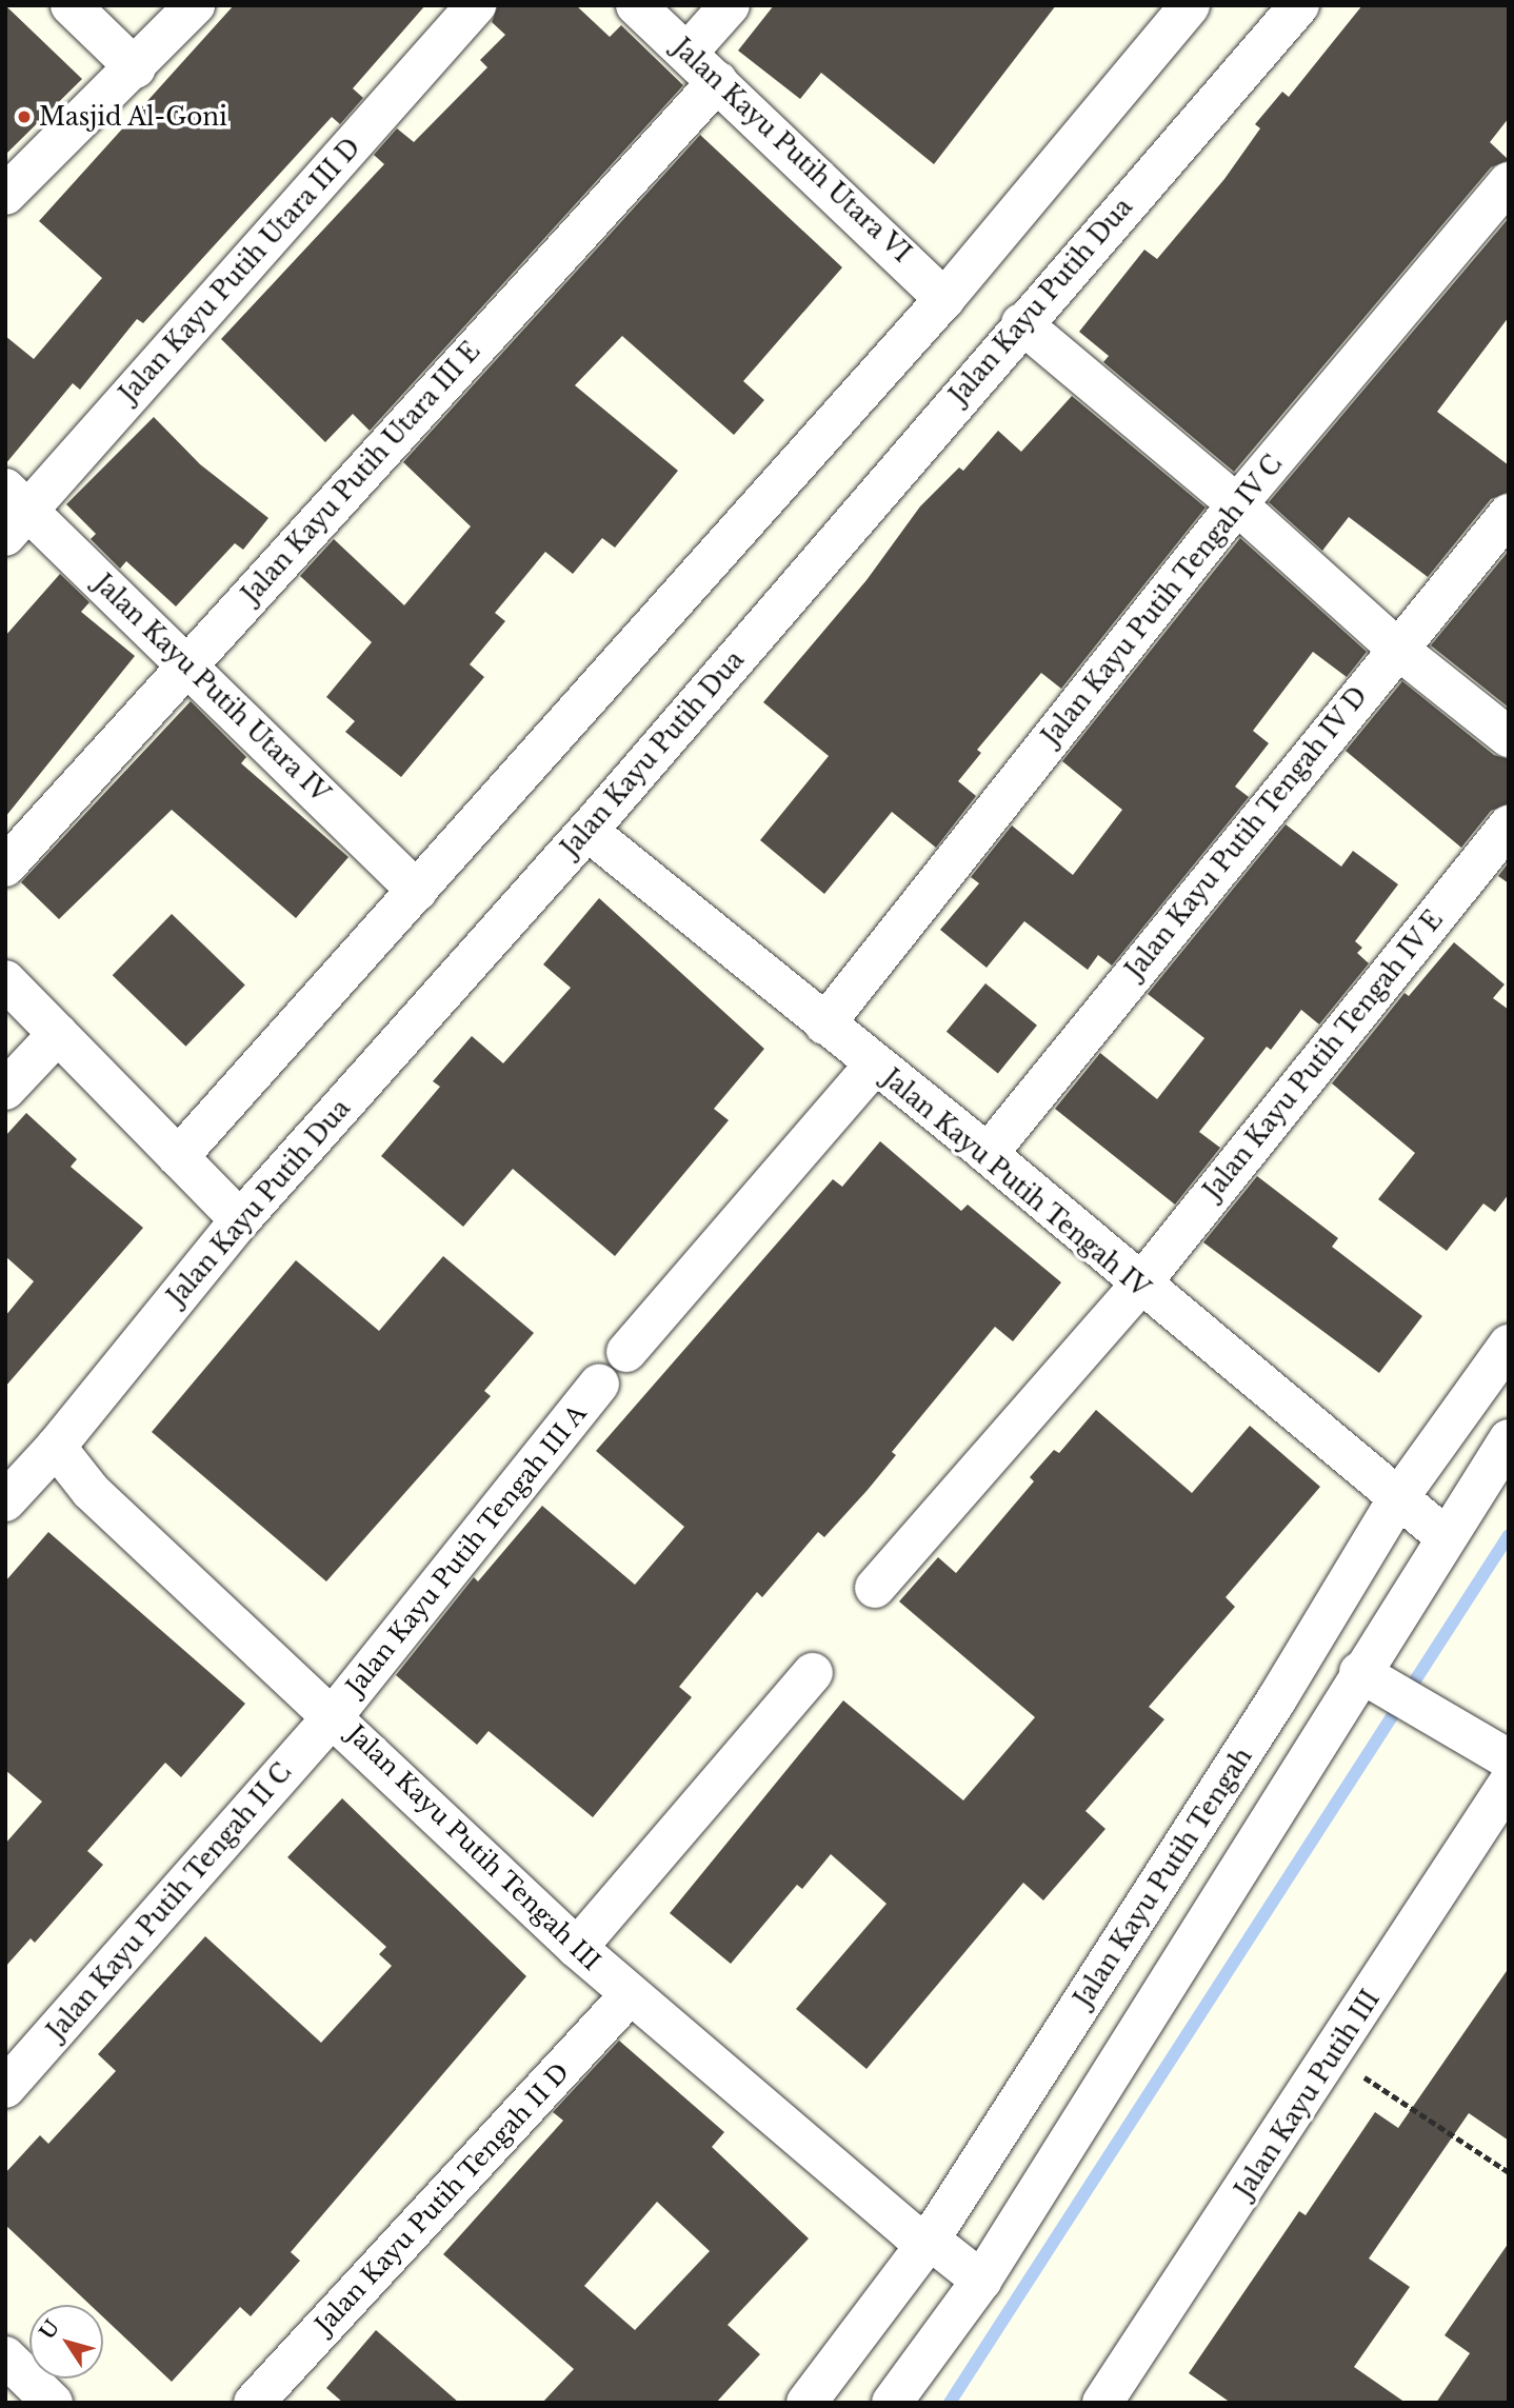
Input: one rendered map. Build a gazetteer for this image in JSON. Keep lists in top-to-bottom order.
{
  "streets": {
    "street": [
      "Jalan Kayu Putih Utara VI",
      "Jalan Kayu Putih Utara III D",
      "Jalan Kayu Putih Dua",
      "Jalan Kayu Putih Utara III E",
      "Jalan Kayu Putih Tengah IV C",
      "Jalan Kayu Putih Utara IV",
      "Jalan Kayu Putih Tengah IV D",
      "Jalan Kayu Putih Tengah IV E",
      "Jalan Kayu Putih Tengah IV",
      "Jalan Kayu Putih Tengah III A",
      "Jalan Kayu Putih Tengah III",
      "Jalan Kayu Putih Tengah",
      "Jalan Kayu Putih Tengah II C",
      "Jalan Kayu Putih III",
      "Jalan Kayu Putih Tengah II D"
    ]
  },
  "crossings": [
    ["Jalan Kayu Putih Utara VI", "Jalan Kayu Putih Utara III E"],
    ["Jalan Kayu Putih Utara III D", "Jalan Kayu Putih Utara IV"],
    ["Jalan Kayu Putih Dua", "Jalan Kayu Putih Tengah IV"],
    ["Jalan Kayu Putih Dua", "Jalan Kayu Putih Tengah III"],
    ["Jalan Kayu Putih Utara III E", "Jalan Kayu Putih Utara IV"],
    ["Jalan Kayu Putih Tengah IV C", "Jalan Kayu Putih Tengah IV"],
    ["Jalan Kayu Putih Tengah IV D", "Jalan Kayu Putih Tengah IV"],
    ["Jalan Kayu Putih Tengah IV E", "Jalan Kayu Putih Tengah IV"],
    ["Jalan Kayu Putih Tengah IV", "Jalan Kayu Putih Tengah"],
    ["Jalan Kayu Putih Tengah III A", "Jalan Kayu Putih Tengah III"],
    ["Jalan Kayu Putih Tengah III A", "Jalan Kayu Putih Tengah II C"],
    ["Jalan Kayu Putih Tengah III", "Jalan Kayu Putih Tengah"],
    ["Jalan Kayu Putih Tengah III", "Jalan Kayu Putih Tengah II C"],
    ["Jalan Kayu Putih Tengah III", "Jalan Kayu Putih Tengah II D"]
  ],
  "places": ["Masjid Al-Goni"],
  "north": "top left"
}
